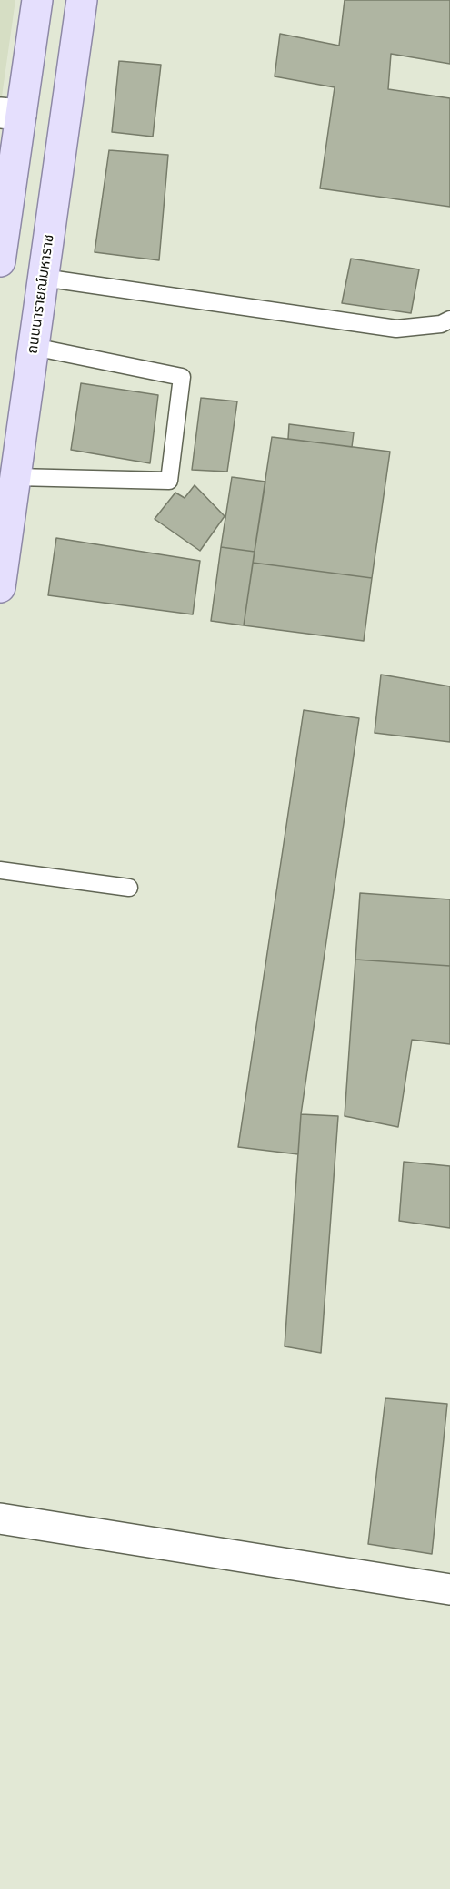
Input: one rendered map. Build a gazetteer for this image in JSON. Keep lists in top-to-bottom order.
{
  "streets": {
    "main road": ["ถนนนารายณ์มหาราช"]
  }
}
